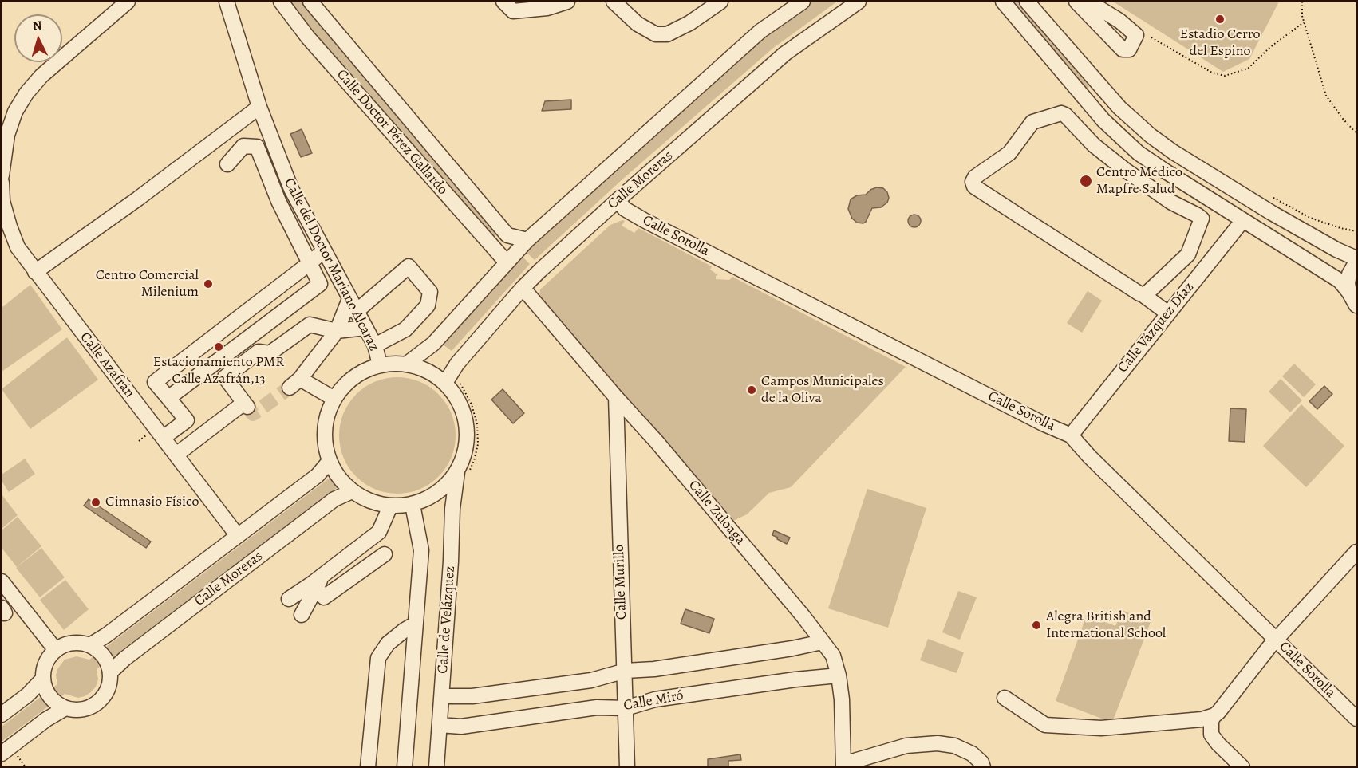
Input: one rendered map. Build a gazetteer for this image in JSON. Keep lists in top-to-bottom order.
{
  "streets": {
    "street": [
      "Calle Doctor Pérez Gallardo",
      "Calle Moreras",
      "Calle Sorolla",
      "Calle del Doctor Mariano Alcaraz",
      "Calle Vázquez Díaz",
      "Calle Azafrán",
      "Calle Zuloaga",
      "Calle Murillo",
      "Calle de Velázquez",
      "Calle Miró"
    ]
  },
  "crossings": [
    ["Calle Moreras", "Calle Sorolla"],
    ["Calle Moreras", "Calle del Doctor Mariano Alcaraz"],
    ["Calle Moreras", "Calle Azafrán"],
    ["Calle Moreras", "Calle Zuloaga"],
    ["Calle Moreras", "Calle de Velázquez"],
    ["Calle Sorolla", "Calle Vázquez Díaz"],
    ["Calle del Doctor Mariano Alcaraz", "Calle de Velázquez"],
    ["Calle Zuloaga", "Calle Murillo"],
    ["Calle Zuloaga", "Calle Miró"],
    ["Calle Murillo", "Calle Miró"],
    ["Calle de Velázquez", "Calle Miró"]
  ],
  "places": [
    "Estadio Cerro del Espino",
    "Centro Médico Mapfre Salud",
    "Centro Comercial Milenium",
    "Estacionamiento PMR Calle Azafrán,13",
    "Campos Municipales de la Oliva",
    "Gimnasio Físico",
    "Alegra British and International School"
  ],
  "north": "top"
}
